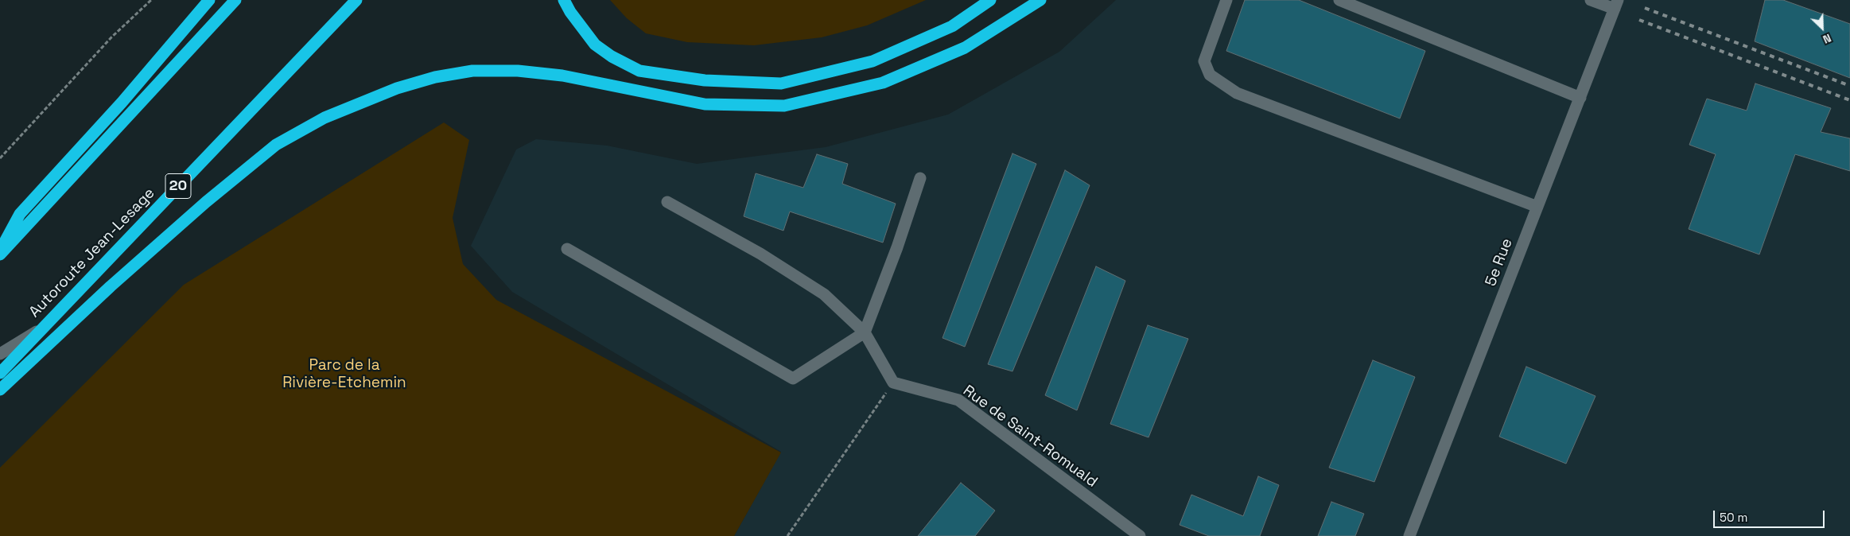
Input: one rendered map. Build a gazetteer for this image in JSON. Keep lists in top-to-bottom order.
{
  "streets": {
    "highway": ["20", "Autoroute Jean-Lesage"],
    "street": ["5e Rue", "Rue de Saint-Romuald"]
  },
  "parks": ["Parc de la Rivière-Etchemin"],
  "scale_bar": "50 m",
  "north": "bottom right"
}
